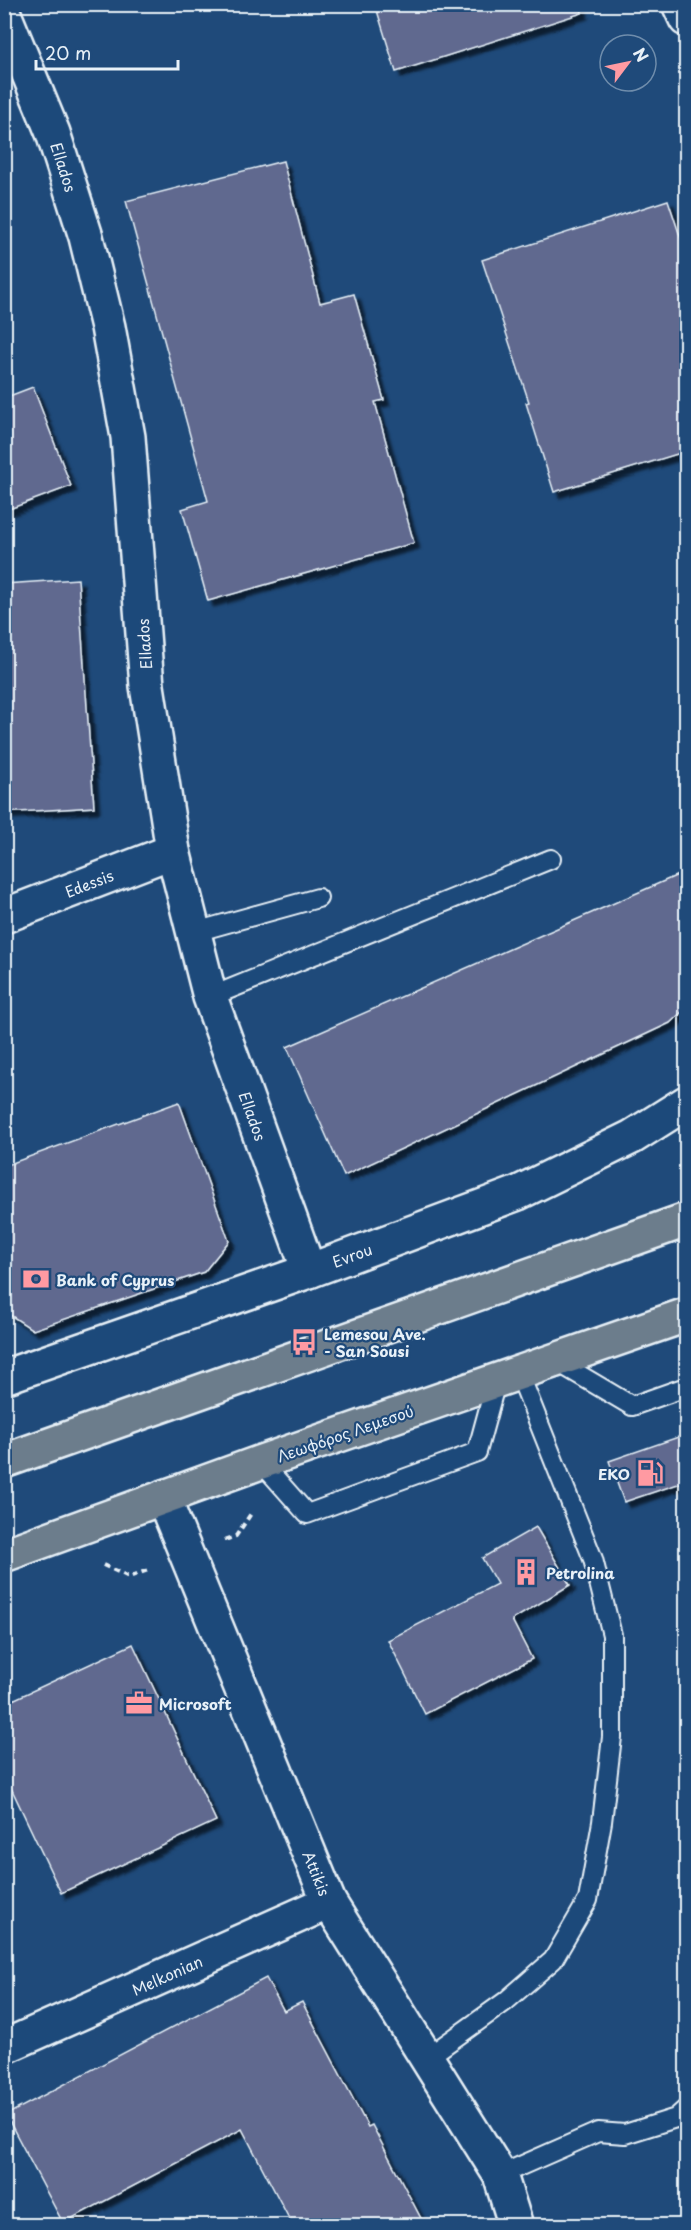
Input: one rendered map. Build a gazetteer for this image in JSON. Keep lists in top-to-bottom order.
{
  "streets": {
    "main road": ["Λεωφόρος Λεμεσού"],
    "street": [
      "Ellados",
      "Edessis",
      "Evrou",
      "Attikis",
      "Melkonian"
    ]
  },
  "crossings": [
    ["Ellados", "Edessis"],
    ["Ellados", "Evrou"],
    ["Λεωφόρος Λεμεσού", "Attikis"],
    ["Attikis", "Melkonian"]
  ],
  "places": {
    "bank": ["Bank of Cyprus"],
    "bus stop": ["Lemesou Ave. - San Sousi"],
    "fuel station": ["EKO"],
    "building": ["Petrolina"],
    "office": ["Microsoft"]
  },
  "scale_bar": "20 m",
  "north": "top right"
}
